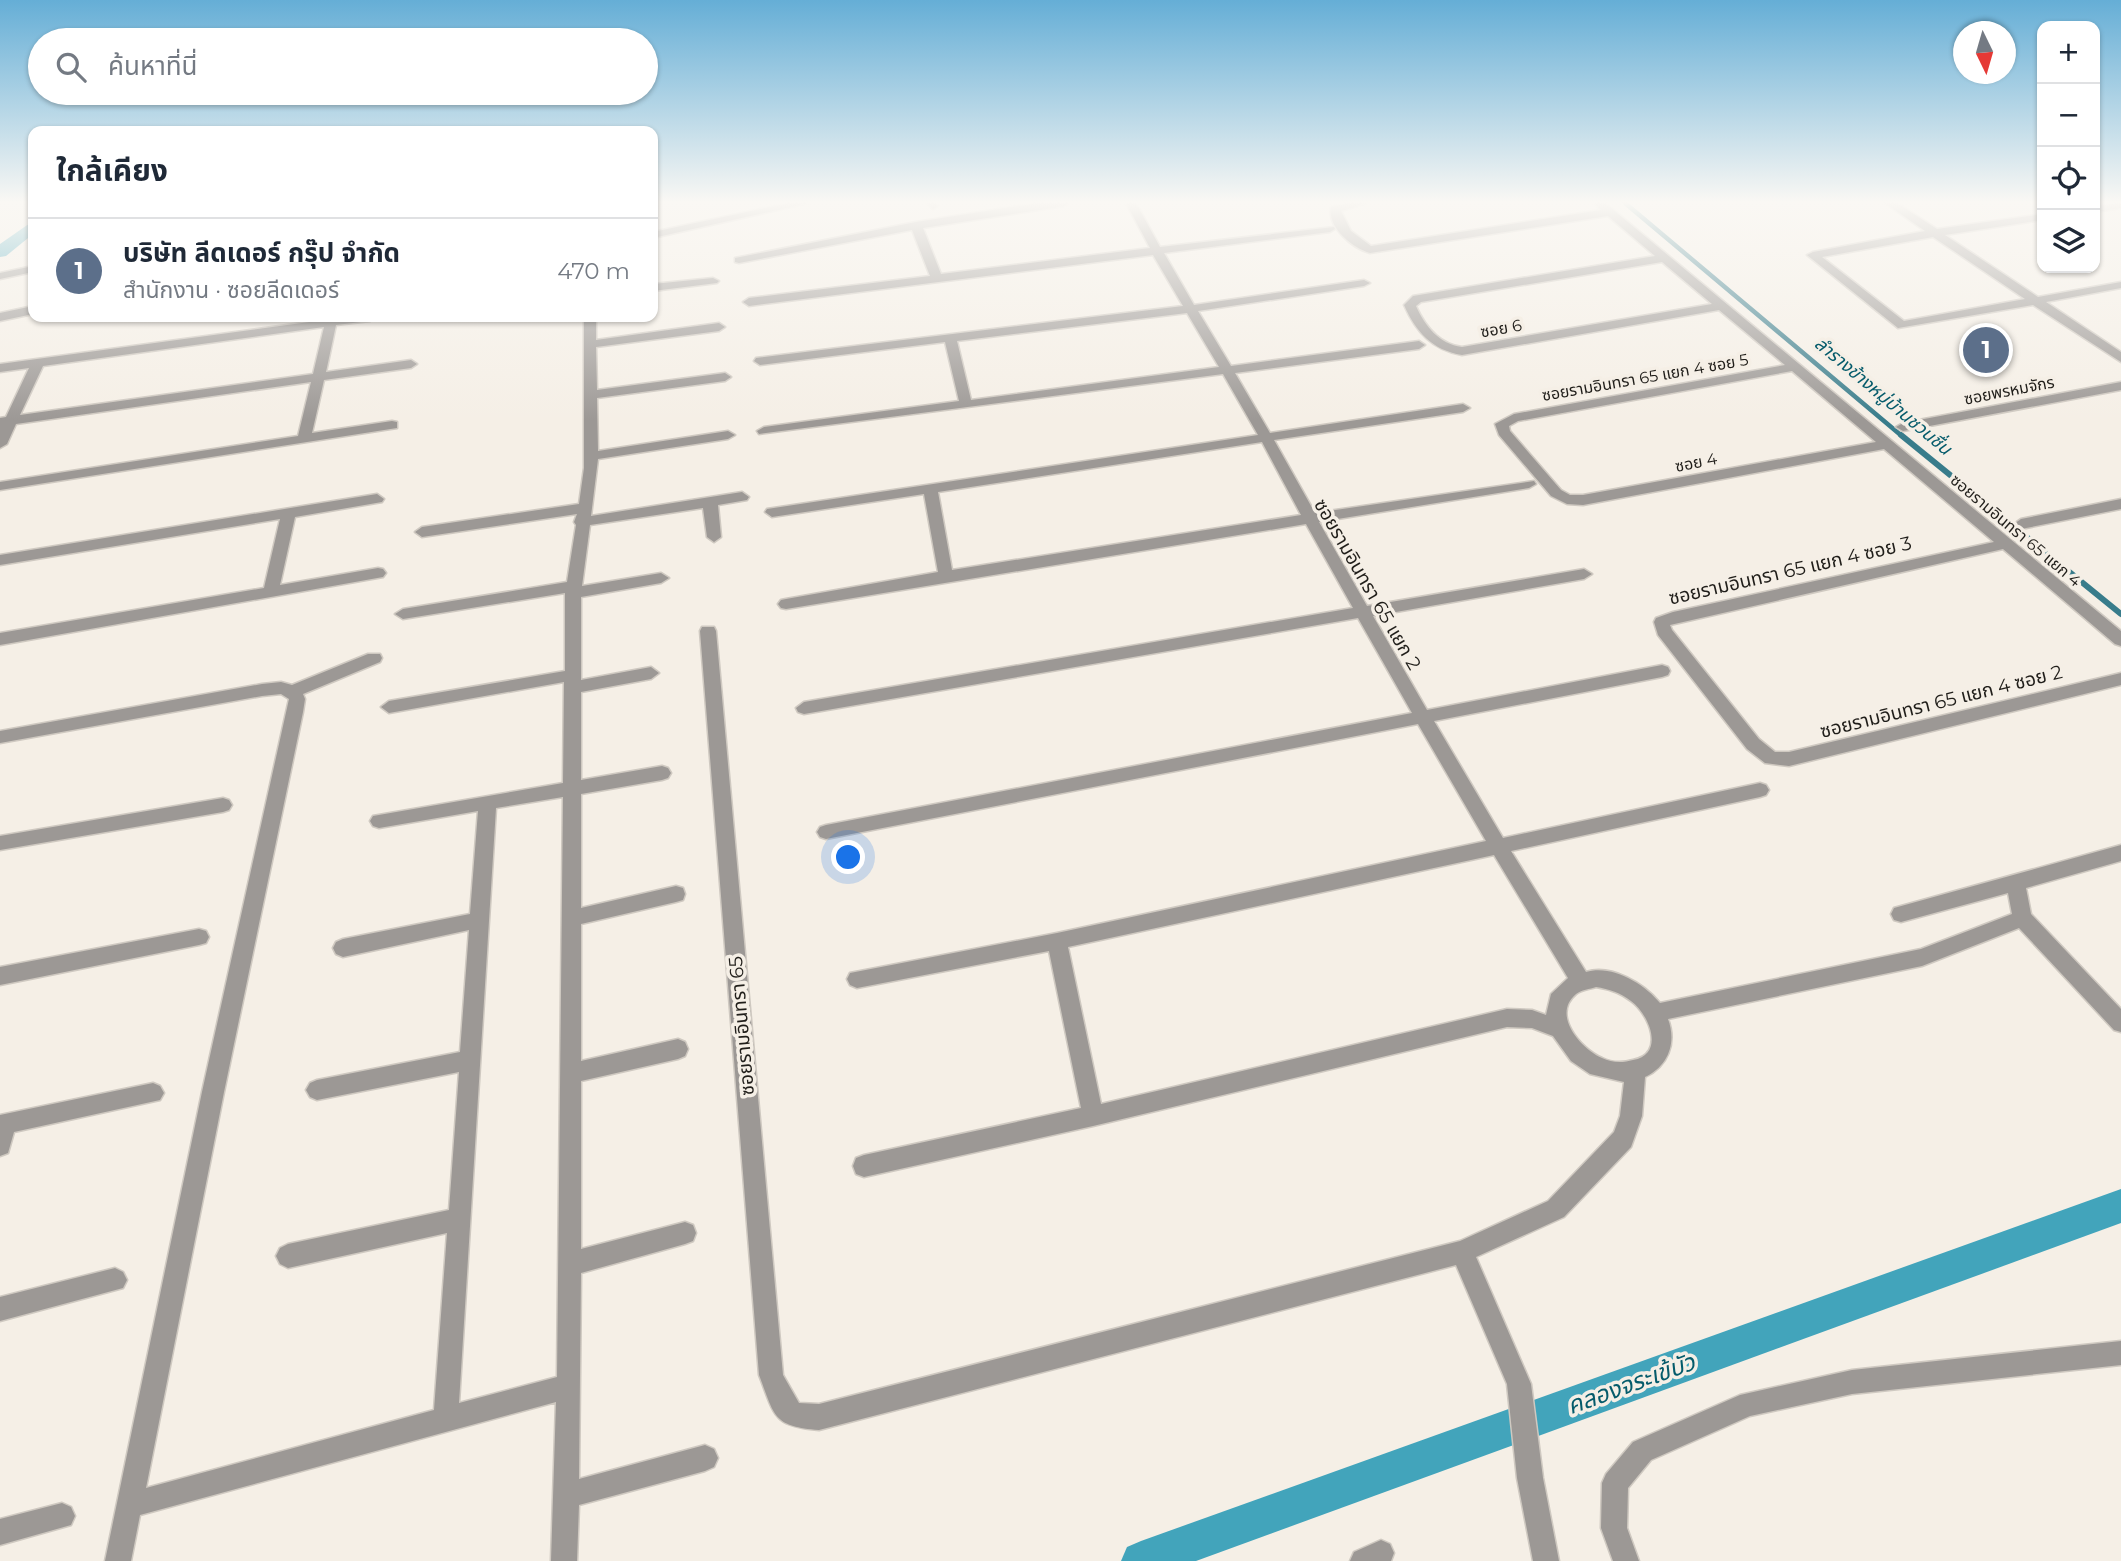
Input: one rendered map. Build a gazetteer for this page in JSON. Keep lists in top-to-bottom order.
{
  "streets": {
    "street": [
      "ซอย 6",
      "ซอยรามอินทรา 65 แยก 4 ซอย 5",
      "ซอยพรหมจักร",
      "ซอย 4",
      "ซอยรามอินทรา 65 แยก 4",
      "ซอยรามอินทรา 65 แยก 4 ซอย 3",
      "ซอยรามอินทรา 65 แยก 2",
      "ซอยรามอินทรา 65 แยก 4 ซอย 2",
      "ซอยรามอินทรา 65"
    ]
  },
  "crossings": [
    ["ซอย 6", "ซอยรามอินทรา 65 แยก 4"],
    ["ซอยรามอินทรา 65 แยก 4 ซอย 5", "ซอย 4"],
    ["ซอยรามอินทรา 65 แยก 4 ซอย 5", "ซอยรามอินทรา 65 แยก 4"],
    ["ซอย 4", "ซอยรามอินทรา 65 แยก 4"],
    ["ซอยรามอินทรา 65 แยก 4", "ซอยรามอินทรา 65 แยก 4 ซอย 3"],
    ["ซอยรามอินทรา 65 แยก 4 ซอย 3", "ซอยรามอินทรา 65 แยก 4 ซอย 2"]
  ],
  "water": ["ลำรางข้างหมู่บ้านชวนชื่น", "คลองจระเข้บัว"],
  "north": "bottom",
  "page": {
    "map_buttons": ["+", "−"],
    "search": "ค้นหาที่นี่",
    "heading": "ใกล้เคียง",
    "list": [
      {
        "mark": "1",
        "name": "บริษัท ลีดเดอร์ กรุ๊ป จำกัด",
        "note": "สำนักงาน · ซอยลีดเดอร์",
        "value": "470 m"
      }
    ],
    "pins": "1"
  }
}
